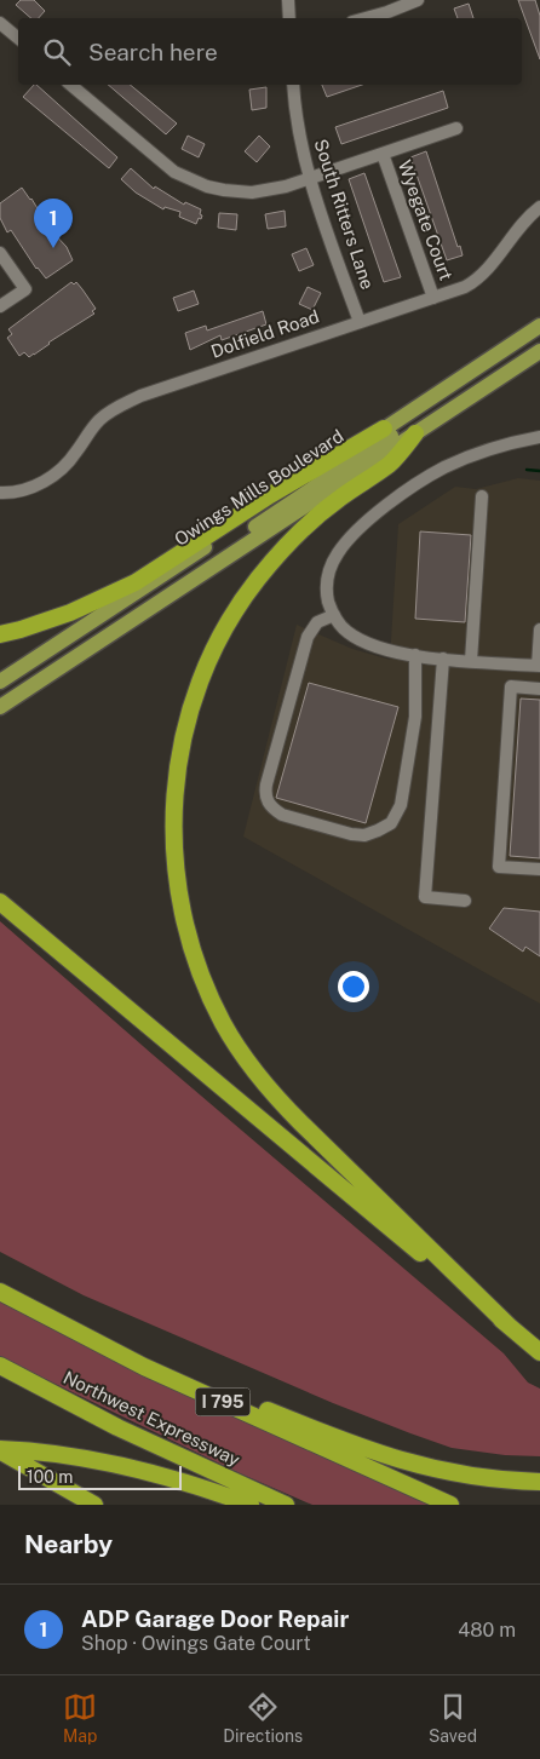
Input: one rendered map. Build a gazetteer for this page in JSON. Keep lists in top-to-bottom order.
{
  "streets": {
    "highway": ["I 795", "Northwest Expressway"],
    "main road": ["Owings Mills Boulevard"],
    "street": ["South Ritters Lane", "Wyegate Court", "Dolfield Road"]
  },
  "crossings": [
    ["South Ritters Lane", "Wyegate Court"],
    ["South Ritters Lane", "Dolfield Road"],
    ["Wyegate Court", "Dolfield Road"]
  ],
  "scale_bar": "100 m",
  "page": {
    "search": "Search here",
    "pins": "1",
    "scale": "100 m",
    "heading": "Nearby",
    "list": [
      {
        "mark": "1",
        "name": "ADP Garage Door Repair",
        "note": "Shop · Owings Gate Court",
        "value": "480 m"
      }
    ],
    "nav": ["Map", "Directions", "Saved"]
  }
}
